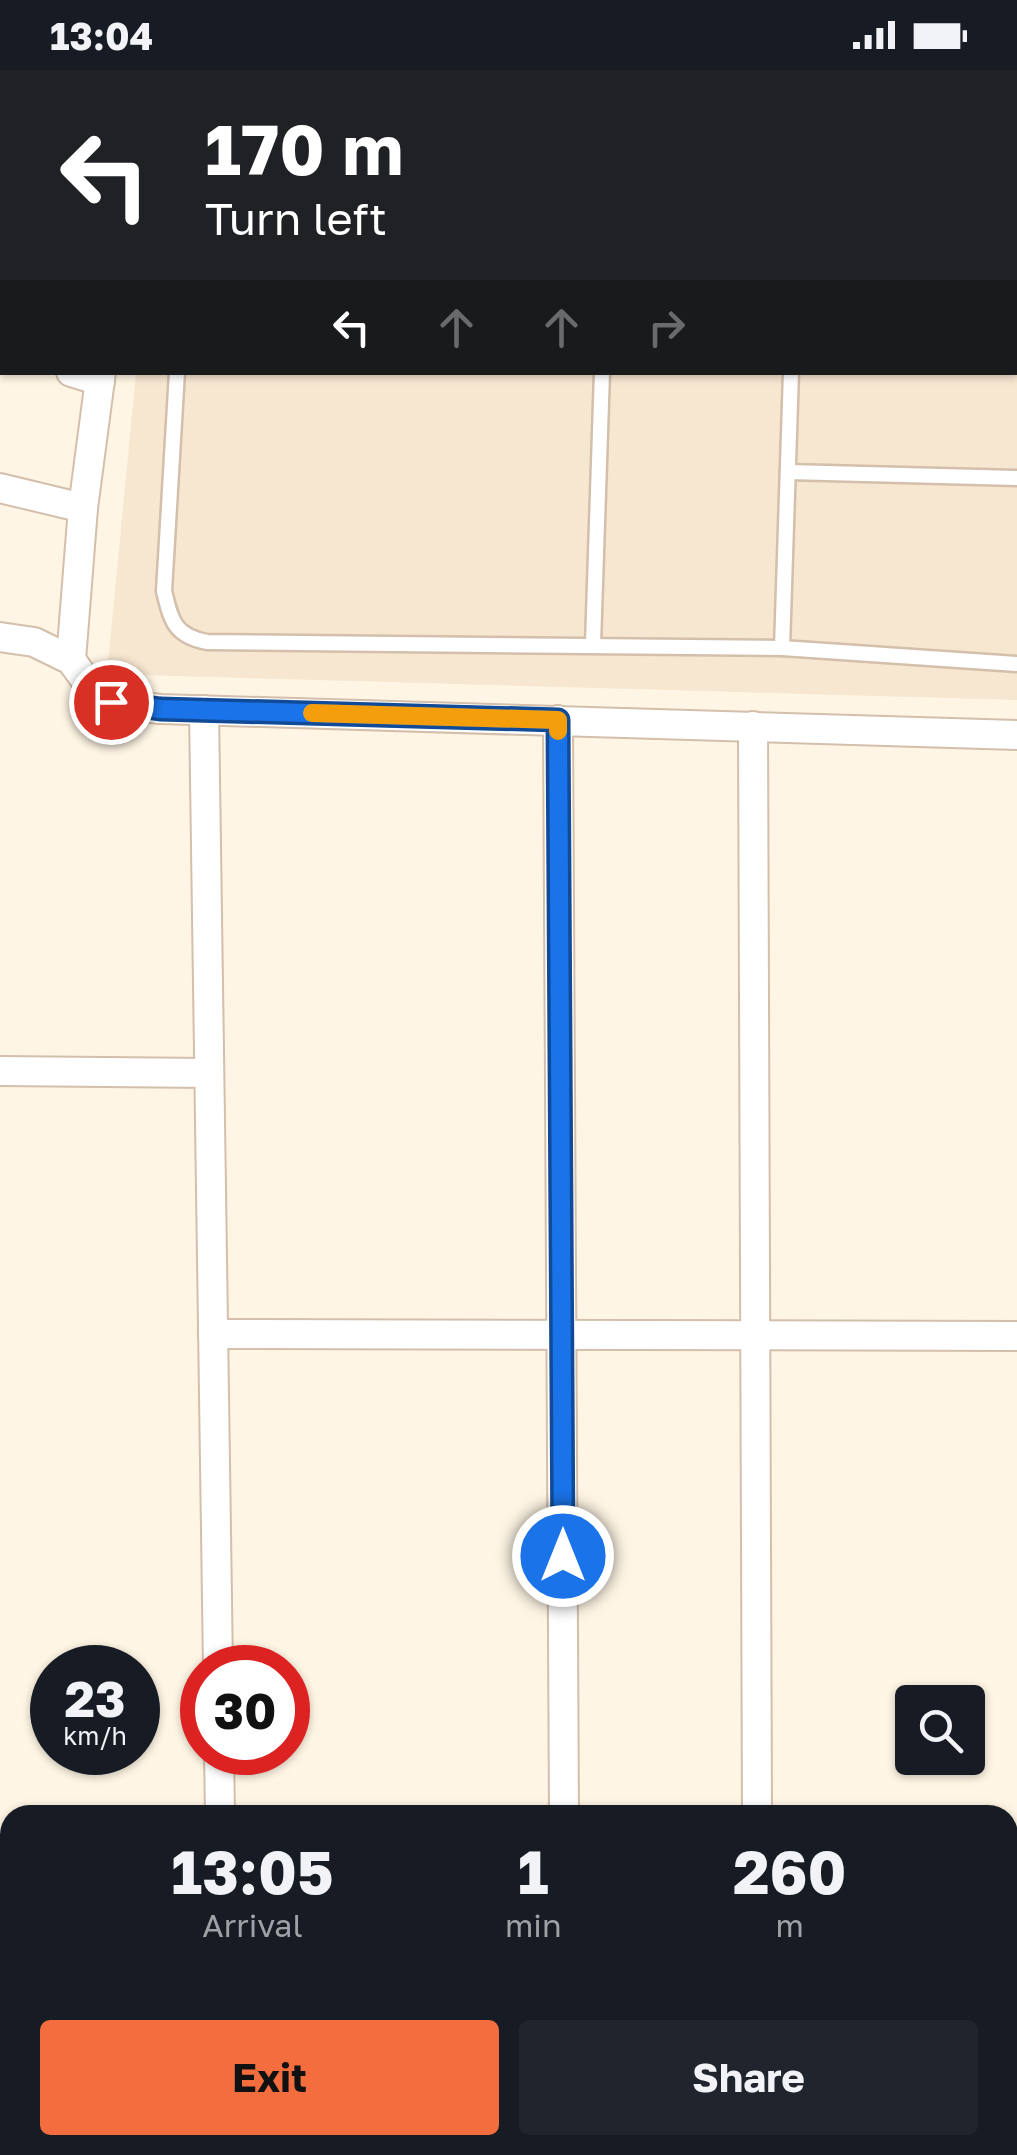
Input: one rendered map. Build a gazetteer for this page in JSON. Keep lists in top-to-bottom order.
{
  "page": {
    "status": "13:04",
    "turn": ["170 m", "Turn left"],
    "speed": "23 km/h",
    "limit": "30",
    "eta": [
      "13:05",
      "Arrival",
      "1",
      "min",
      "260",
      "m"
    ],
    "buttons": ["Exit", "Share"]
  }
}
